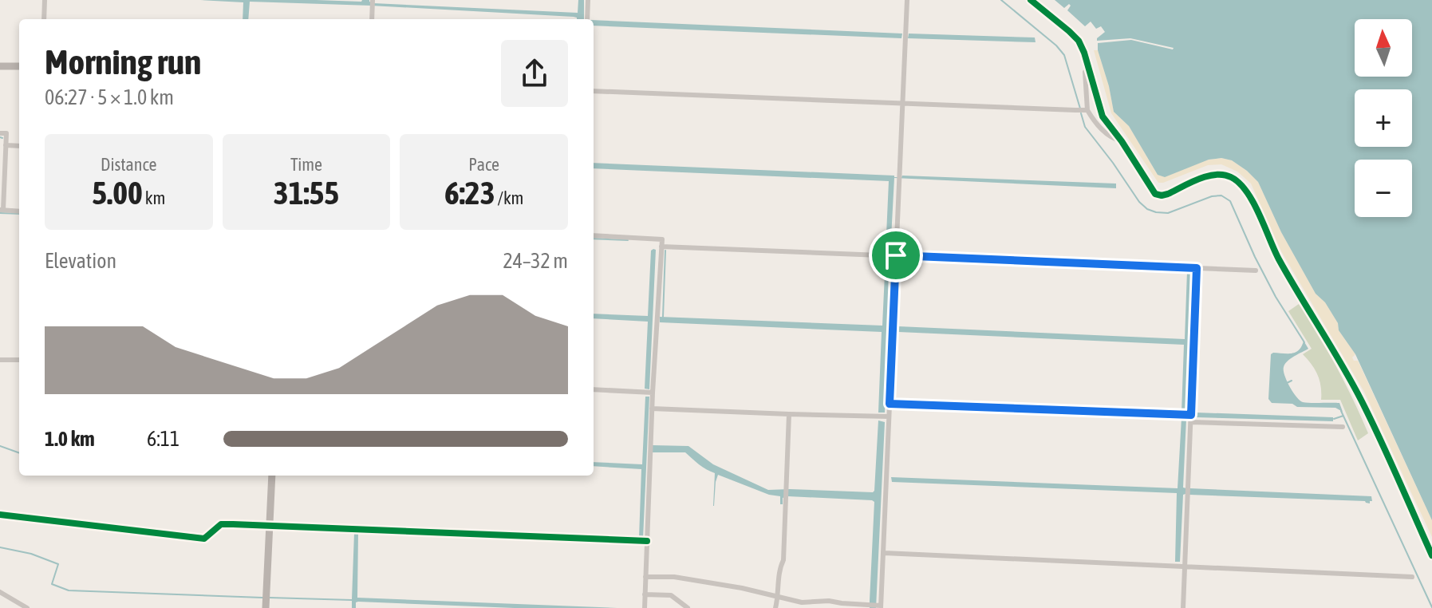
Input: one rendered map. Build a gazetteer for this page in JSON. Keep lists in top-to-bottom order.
{
  "north": "top",
  "page": {
    "map_buttons": ["+", "−"],
    "heading": ["Morning run", "06:27 · 5 × 1.0 km"],
    "stats": [
      ["Distance", "5.00 km"],
      ["Time", "31:55"],
      ["Pace", "6:23 /km"]
    ],
    "chart": ["Elevation", "24–32 m"],
    "list": [
      {
        "name": "1.0 km",
        "note": "6:11"
      }
    ]
  }
}
